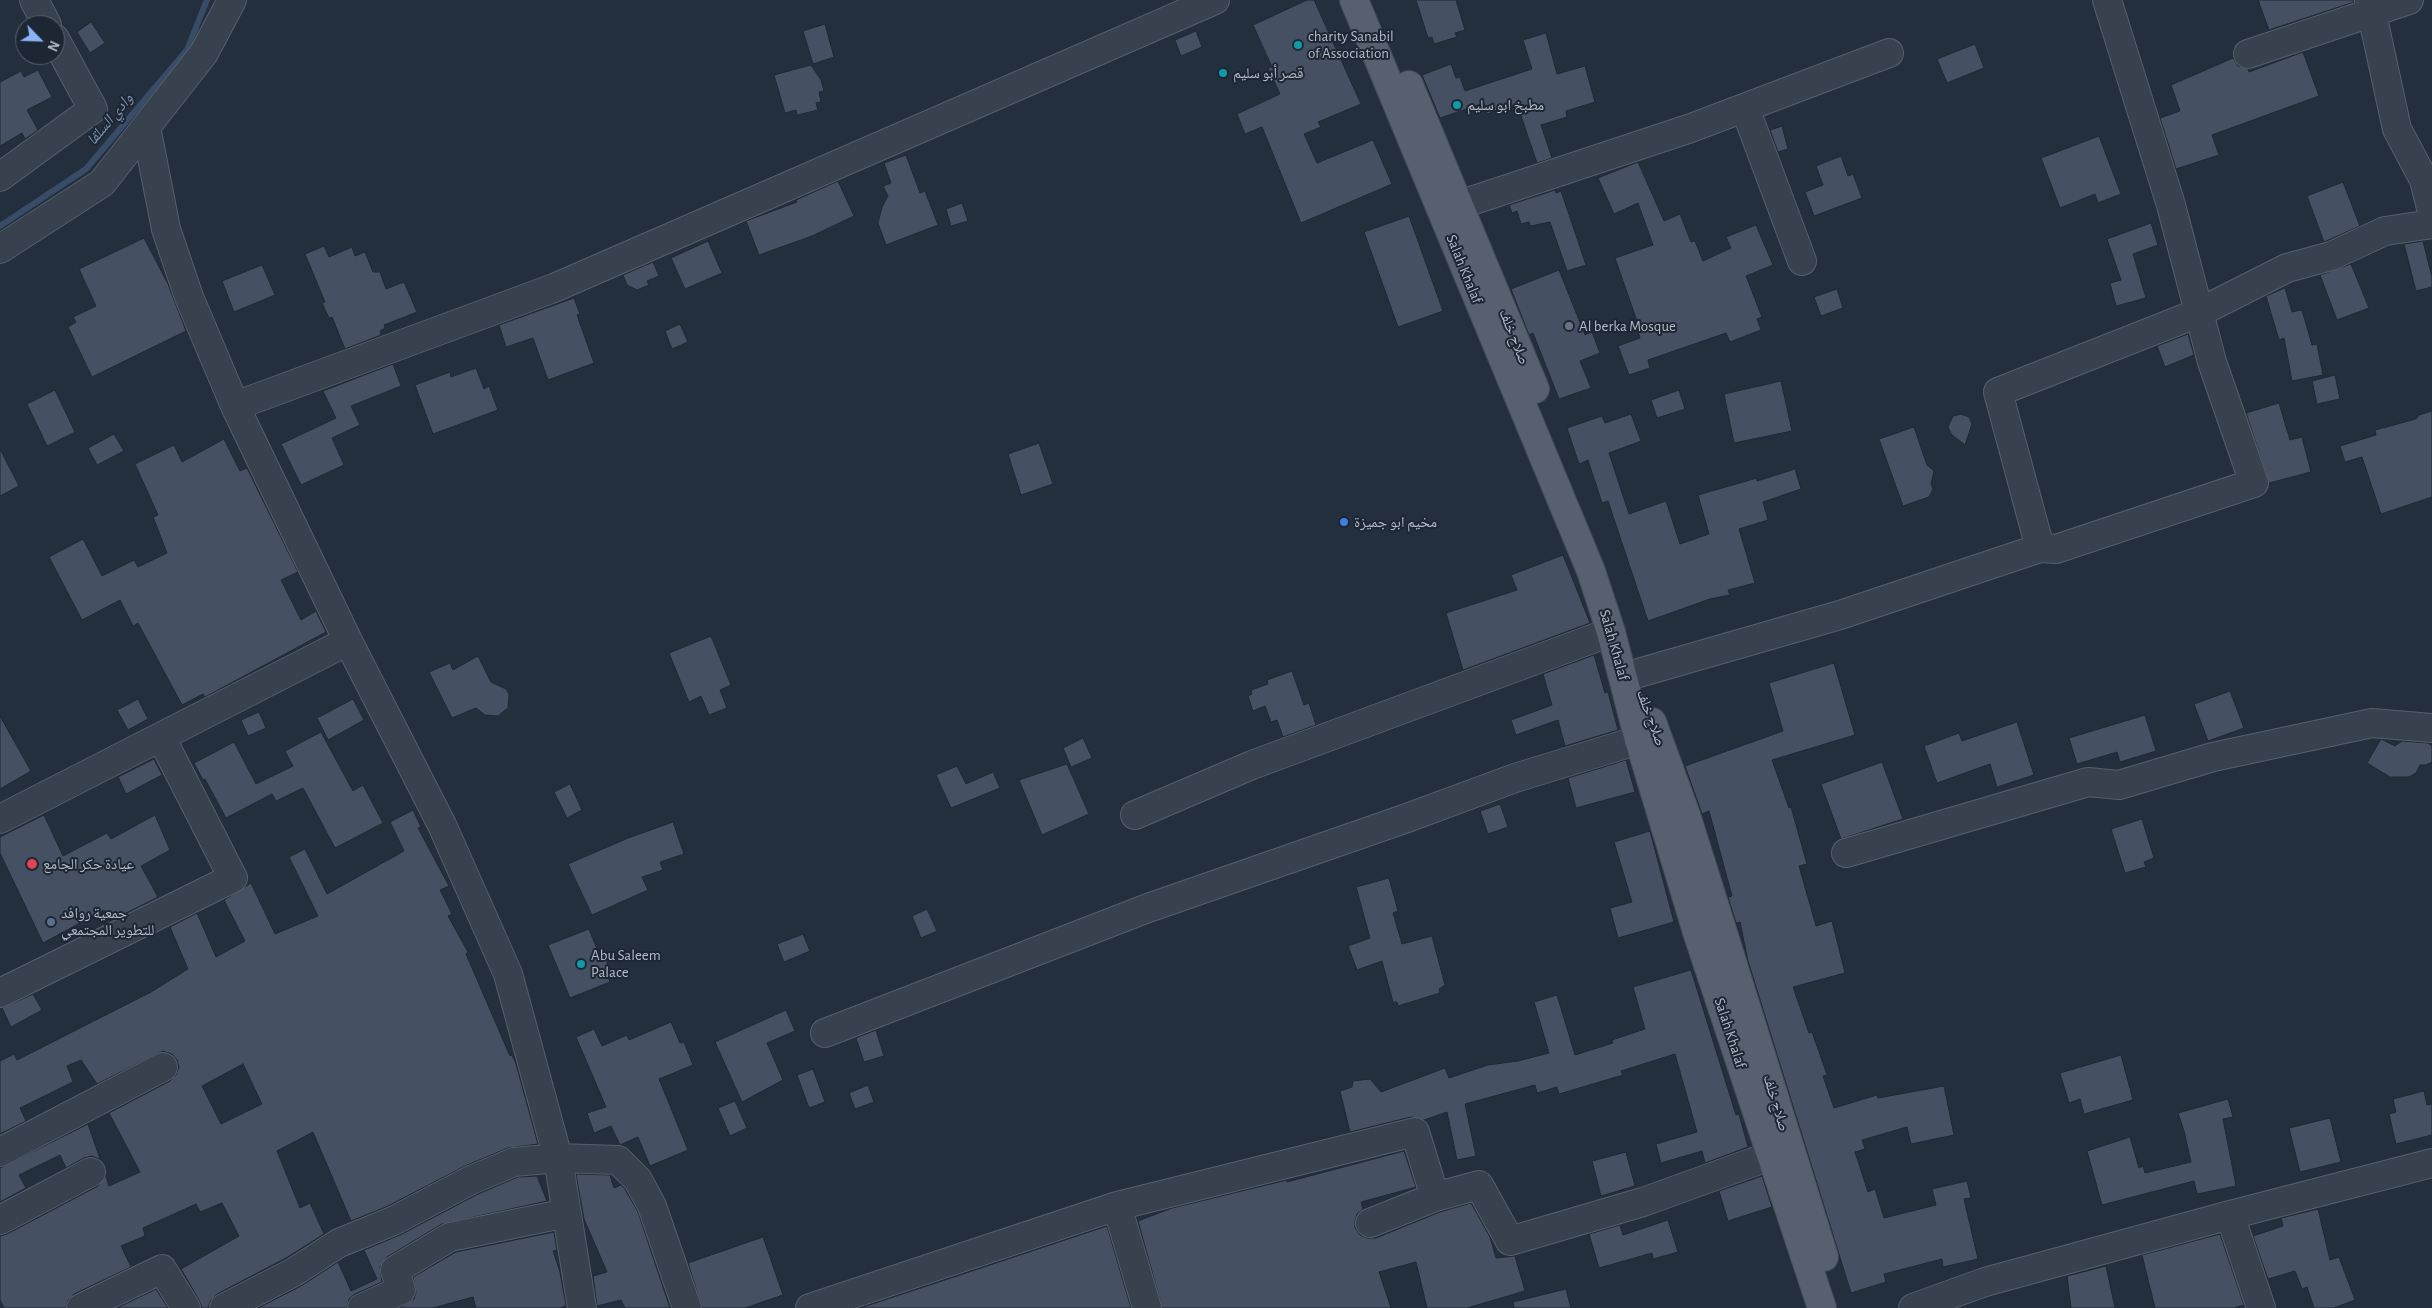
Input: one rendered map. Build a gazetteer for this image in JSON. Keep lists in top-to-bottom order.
{
  "streets": {
    "main road": ["Salah Khalaf", "صلاح خلف"]
  },
  "water": ["وادي السلقا"],
  "places": [
    "charity Sanabil of Association",
    "قصر أبو سليم",
    "مطبخ ابو سليم",
    "Al berka Mosque",
    "مخيم ابو جميزة",
    "عيادة حكر الجامع",
    "جمعية روافد للتطوير المجتمعي",
    "Abu Saleem Palace"
  ],
  "north": "bottom right"
}
